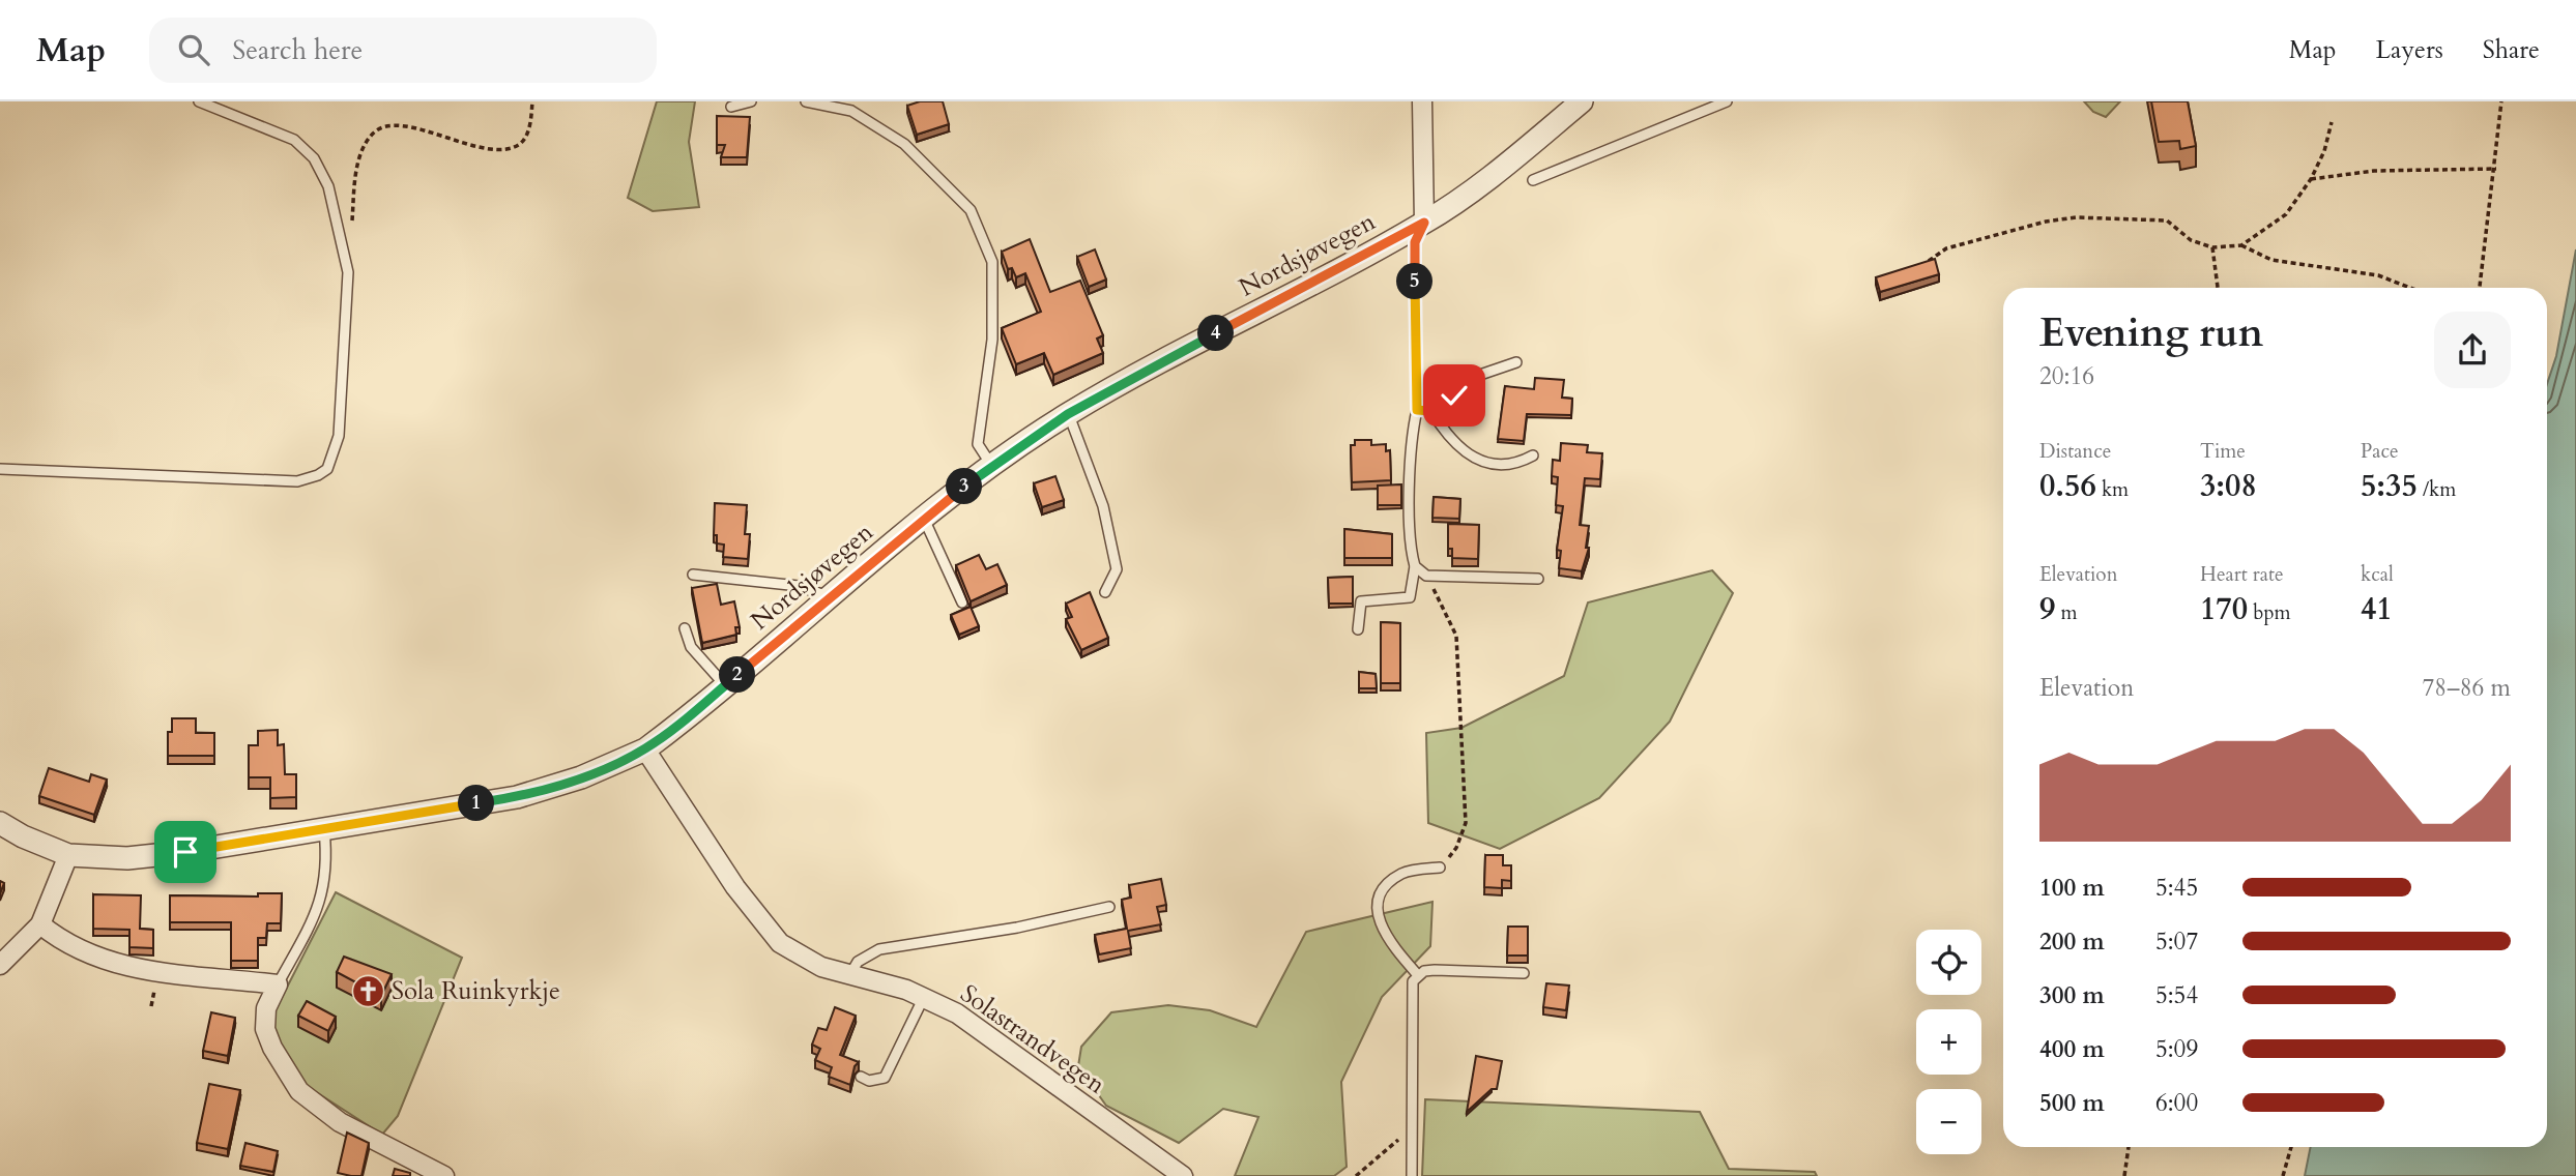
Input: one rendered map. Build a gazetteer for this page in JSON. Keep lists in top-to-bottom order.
{
  "streets": {
    "street": ["Nordsjøvegen", "Solastrandvegen"]
  },
  "crossings": [
    ["Nordsjøvegen", "Solastrandvegen"]
  ],
  "places": {
    "church": ["Sola Ruinkyrkje"]
  },
  "page": {
    "header": "Map",
    "search": "Search here",
    "nav": ["Map", "Layers", "Share"],
    "pins": [
      "5",
      "4",
      "3",
      "2",
      "1"
    ],
    "heading": ["Evening run", "20:16"],
    "stats": [
      ["Distance", "0.56 km"],
      ["Time", "3:08"],
      ["Pace", "5:35 /km"],
      ["Elevation", "9 m"],
      ["Heart rate", "170 bpm"],
      ["kcal", "41"]
    ],
    "chart": ["Elevation", "78–86 m"],
    "list": [
      {
        "name": "100 m",
        "note": "5:45"
      },
      {
        "name": "200 m",
        "note": "5:07"
      },
      {
        "name": "300 m",
        "note": "5:54"
      },
      {
        "name": "400 m",
        "note": "5:09"
      },
      {
        "name": "500 m",
        "note": "6:00"
      }
    ],
    "map_buttons": ["+", "−"]
  }
}
